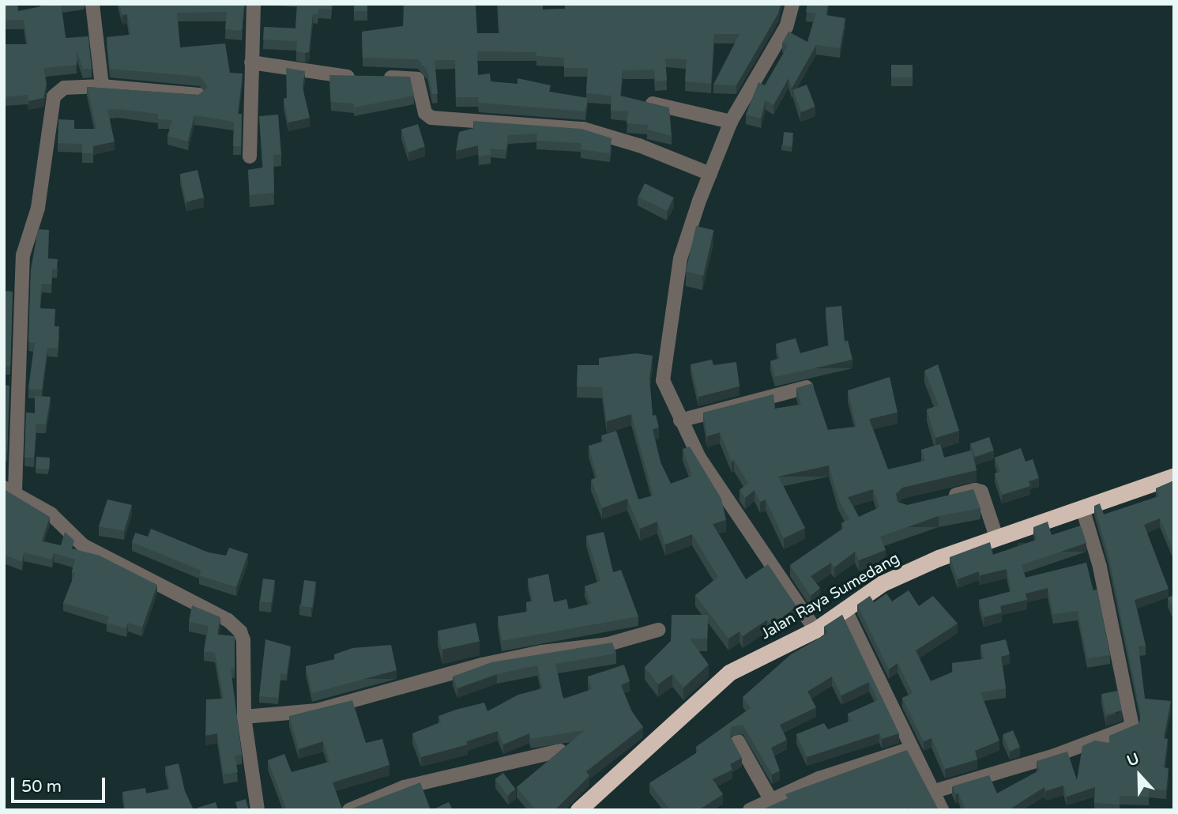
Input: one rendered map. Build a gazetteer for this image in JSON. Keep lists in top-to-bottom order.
{
  "streets": {
    "highway": ["Jalan Raya Sumedang"]
  },
  "scale_bar": "50 m",
  "north": "top"
}
